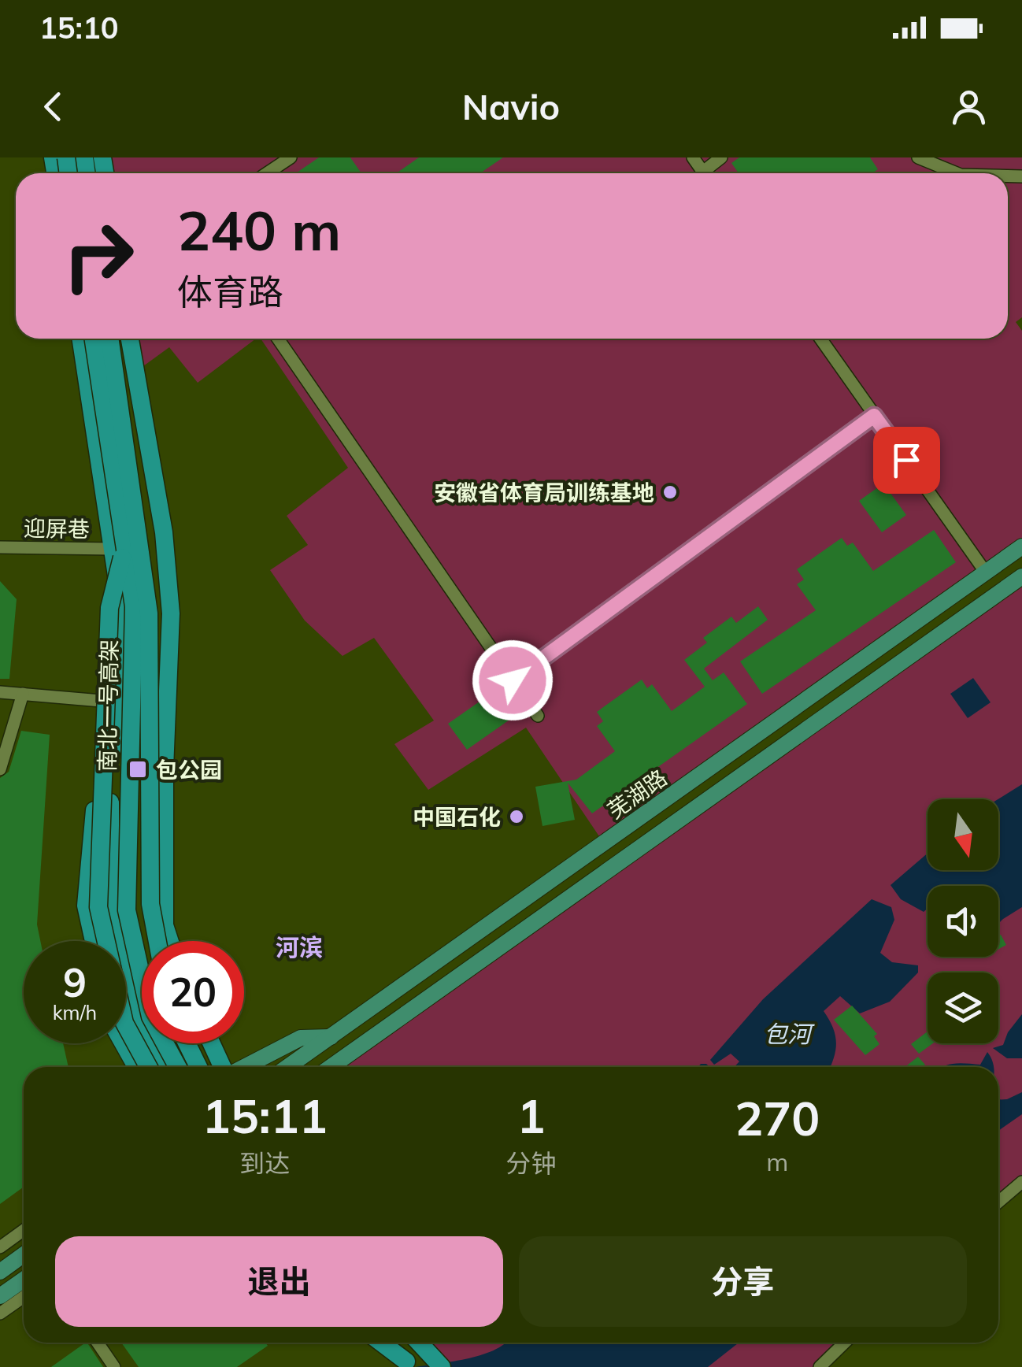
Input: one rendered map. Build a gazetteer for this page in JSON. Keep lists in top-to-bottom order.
{
  "streets": {
    "highway": ["南北一号高架"],
    "main road": ["芜湖路"],
    "street": ["迎屏巷"]
  },
  "crossings": [
    ["迎屏巷", "南北一号高架"]
  ],
  "districts": ["河滨"],
  "water": ["包河"],
  "places": {
    "other": ["安徽省体育局训练基地", "中国石化"],
    "transit": ["包公园"]
  },
  "north": "bottom",
  "page": {
    "status": "15:10",
    "header": "Navio",
    "turn": ["240 m", "体育路"],
    "speed": "9 km/h",
    "limit": "20",
    "eta": [
      "15:11",
      "到达",
      "1",
      "分钟",
      "270",
      "m"
    ],
    "buttons": ["退出", "分享"]
  }
}
